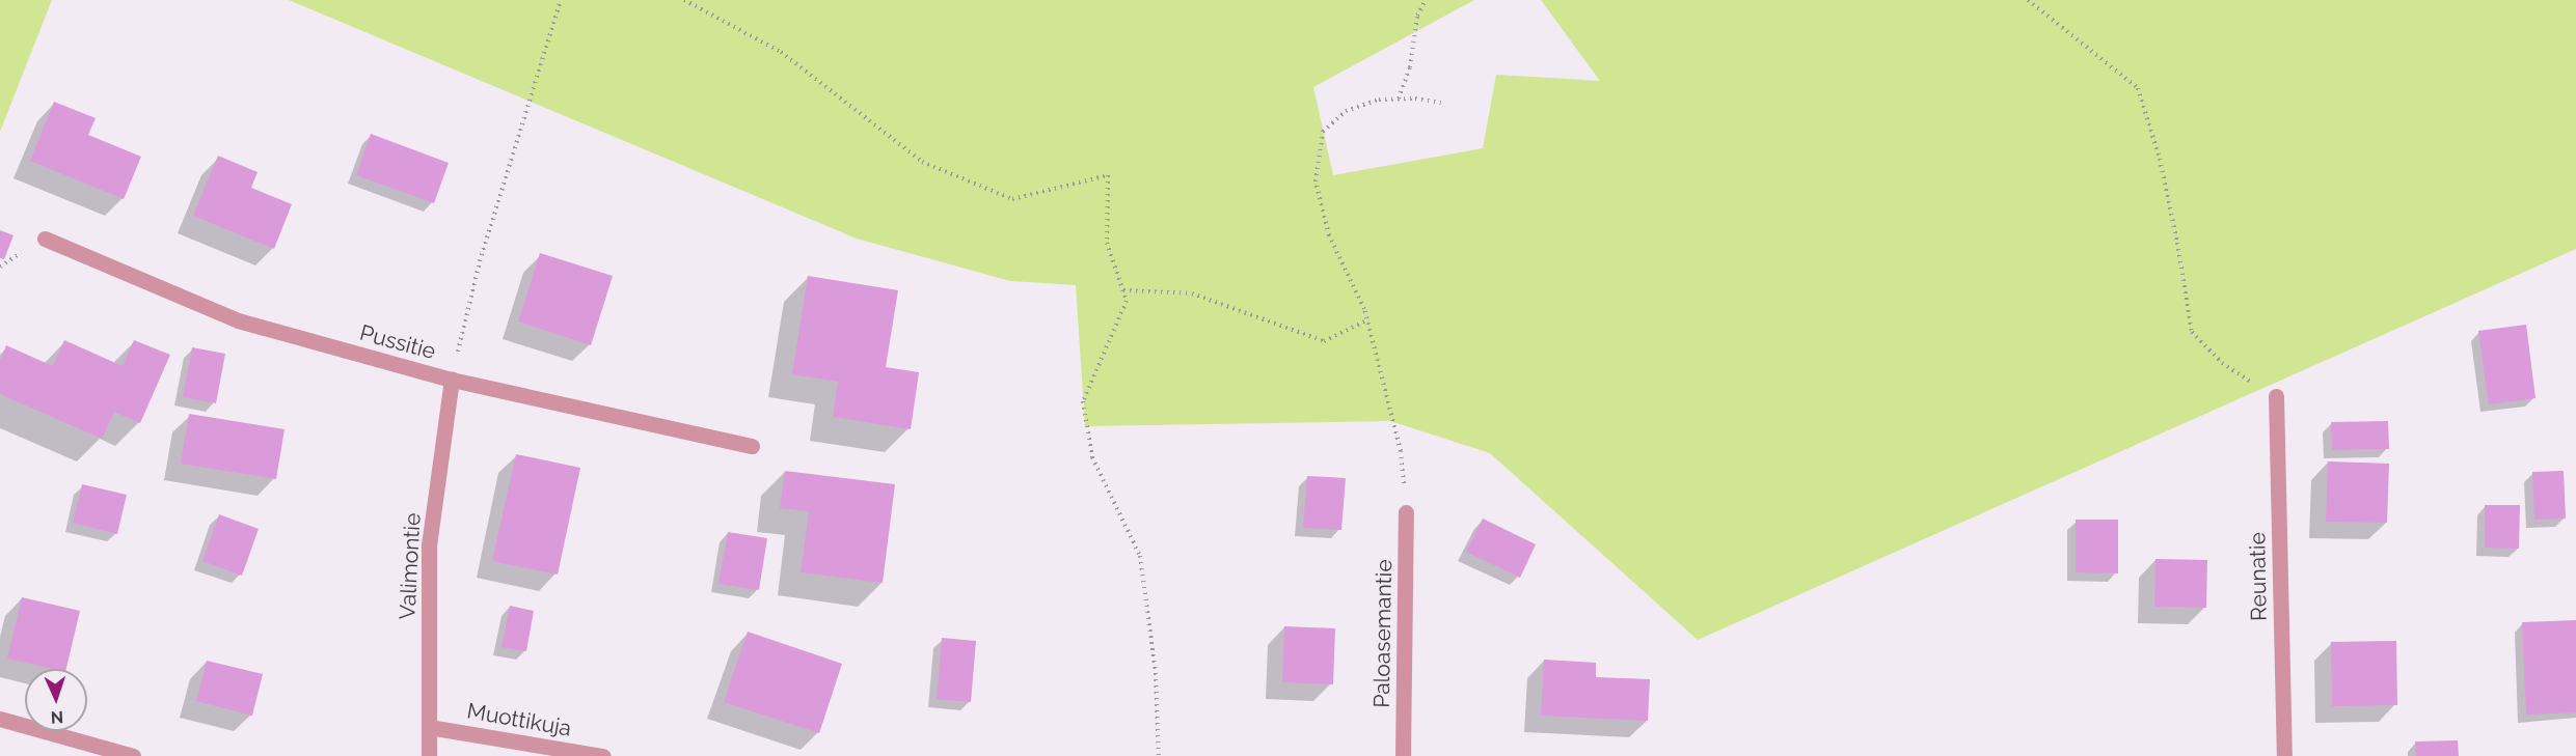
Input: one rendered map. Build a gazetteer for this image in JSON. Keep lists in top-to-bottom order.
{
  "streets": {
    "street": [
      "Pussitie",
      "Valimontie",
      "Reunatie",
      "Paloasemantie",
      "Muottikuja"
    ]
  },
  "crossings": [
    ["Pussitie", "Valimontie"],
    ["Valimontie", "Muottikuja"]
  ],
  "north": "bottom"
}
